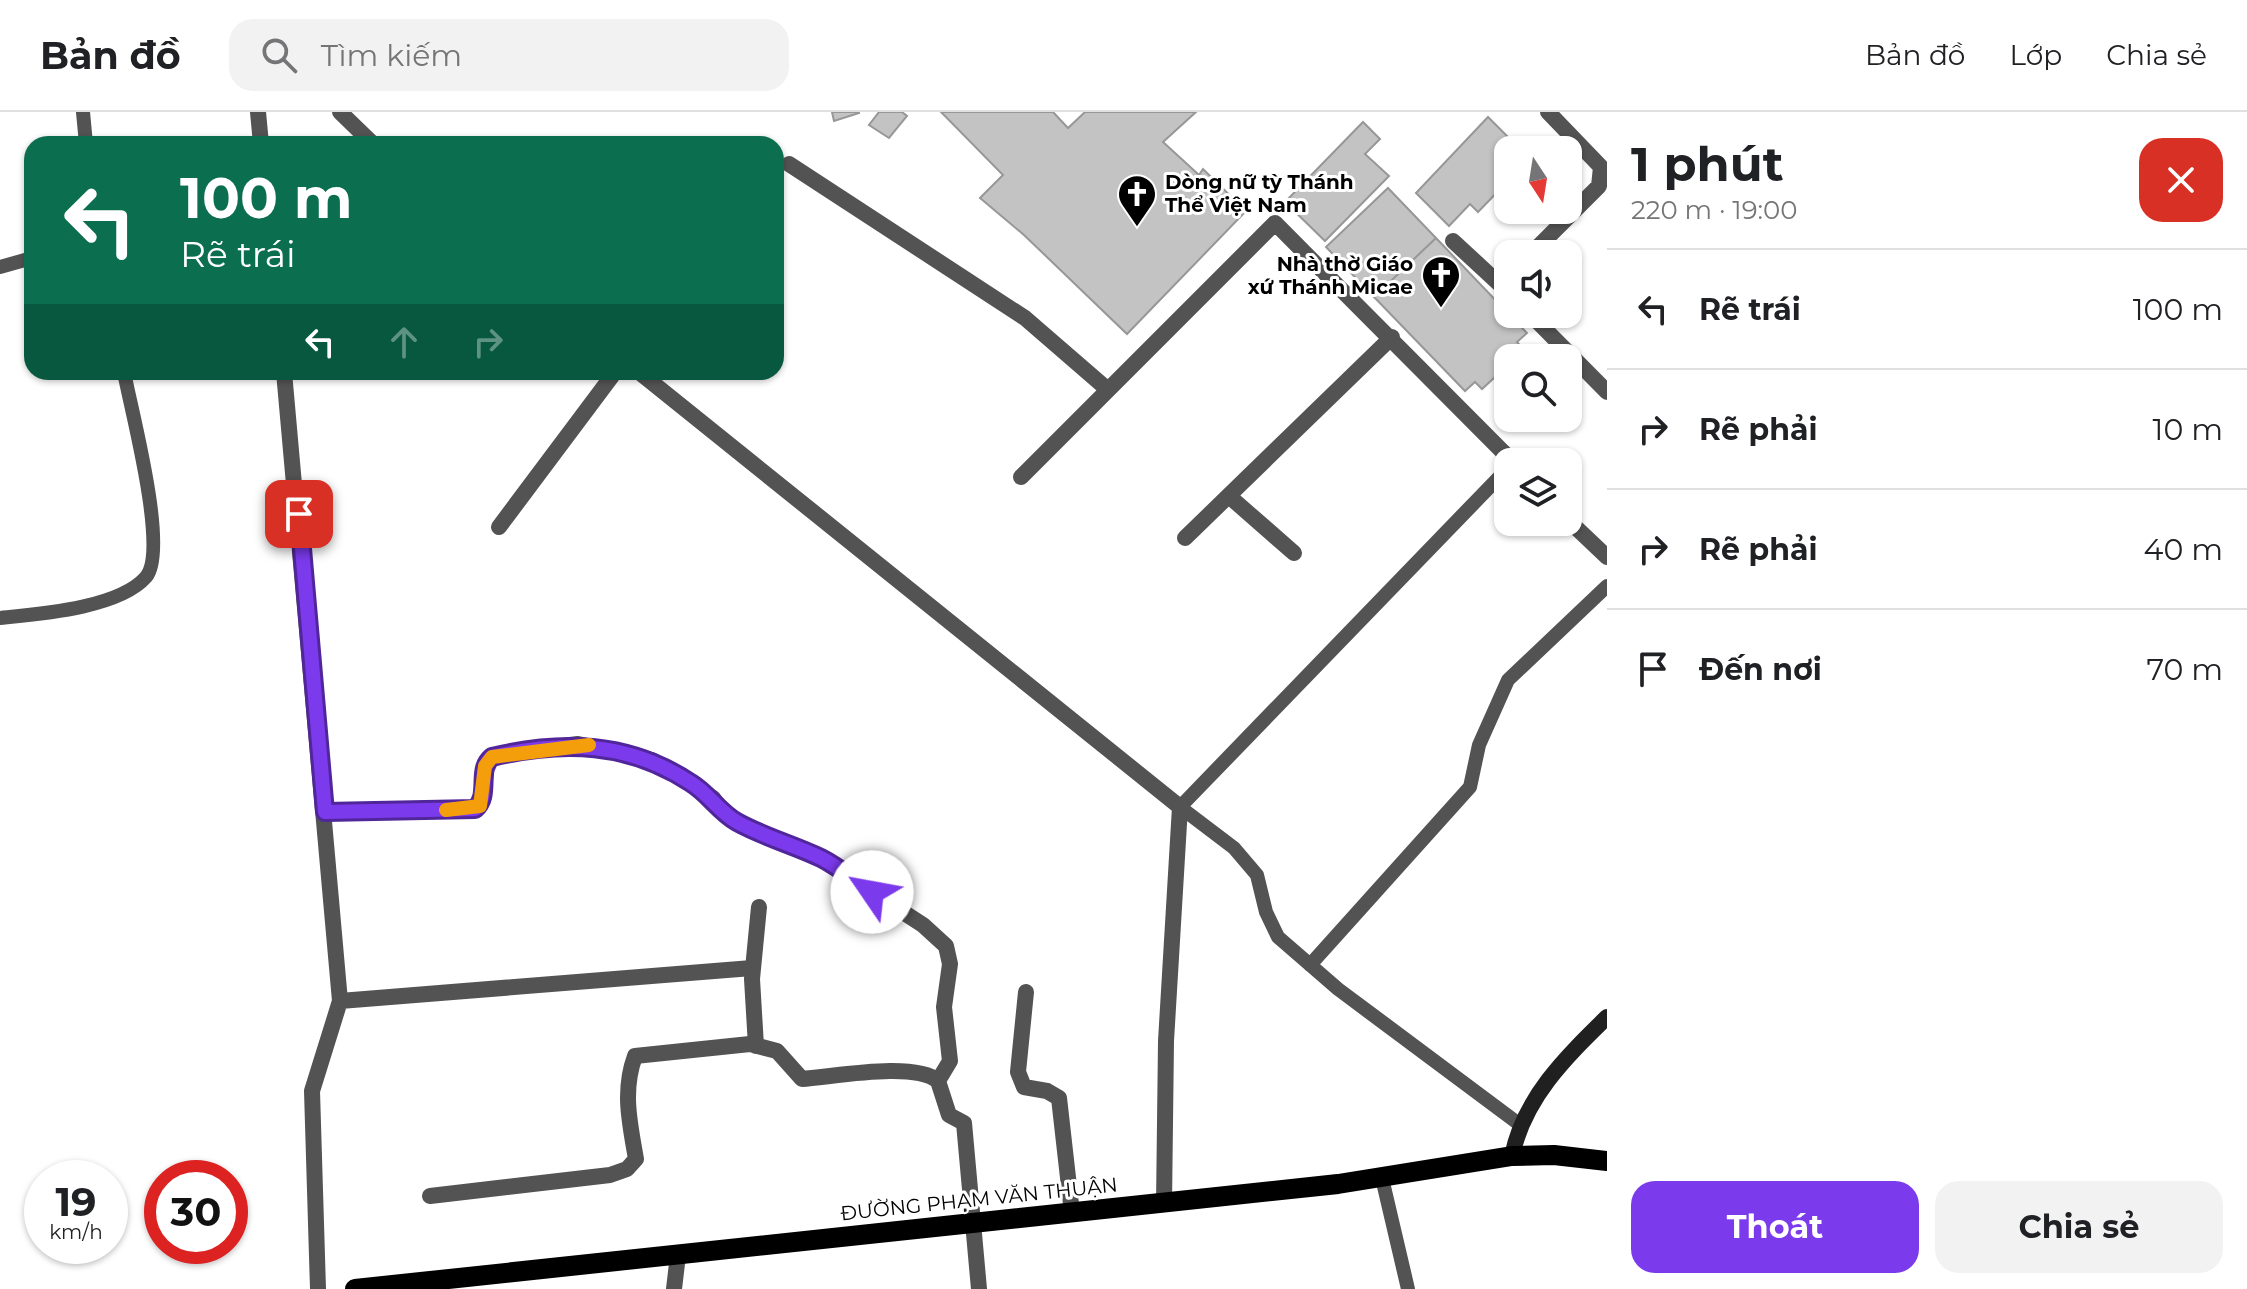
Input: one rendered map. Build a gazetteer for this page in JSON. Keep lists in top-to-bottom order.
{
  "streets": {
    "main road": ["ĐƯỜNG PHẠM VĂN THUẬN"]
  },
  "places": {
    "church": ["Dòng nữ tỳ Thánh Thể Việt Nam", "Nhà thờ Giáo xứ Thánh Micae"]
  },
  "north": "bottom",
  "page": {
    "header": "Bản đồ",
    "search": "Tìm kiếm",
    "nav": ["Bản đồ", "Lớp", "Chia sẻ"],
    "heading": ["1 phút", "220 m · 19:00"],
    "turn": ["100 m", "Rẽ trái"],
    "list": [
      {
        "name": "Rẽ trái",
        "value": "100 m"
      },
      {
        "name": "Rẽ phải",
        "value": "10 m"
      },
      {
        "name": "Rẽ phải",
        "value": "40 m"
      },
      {
        "name": "Đến nơi",
        "value": "70 m"
      }
    ],
    "speed": "19 km/h",
    "limit": "30",
    "buttons": ["Thoát", "Chia sẻ"]
  }
}
